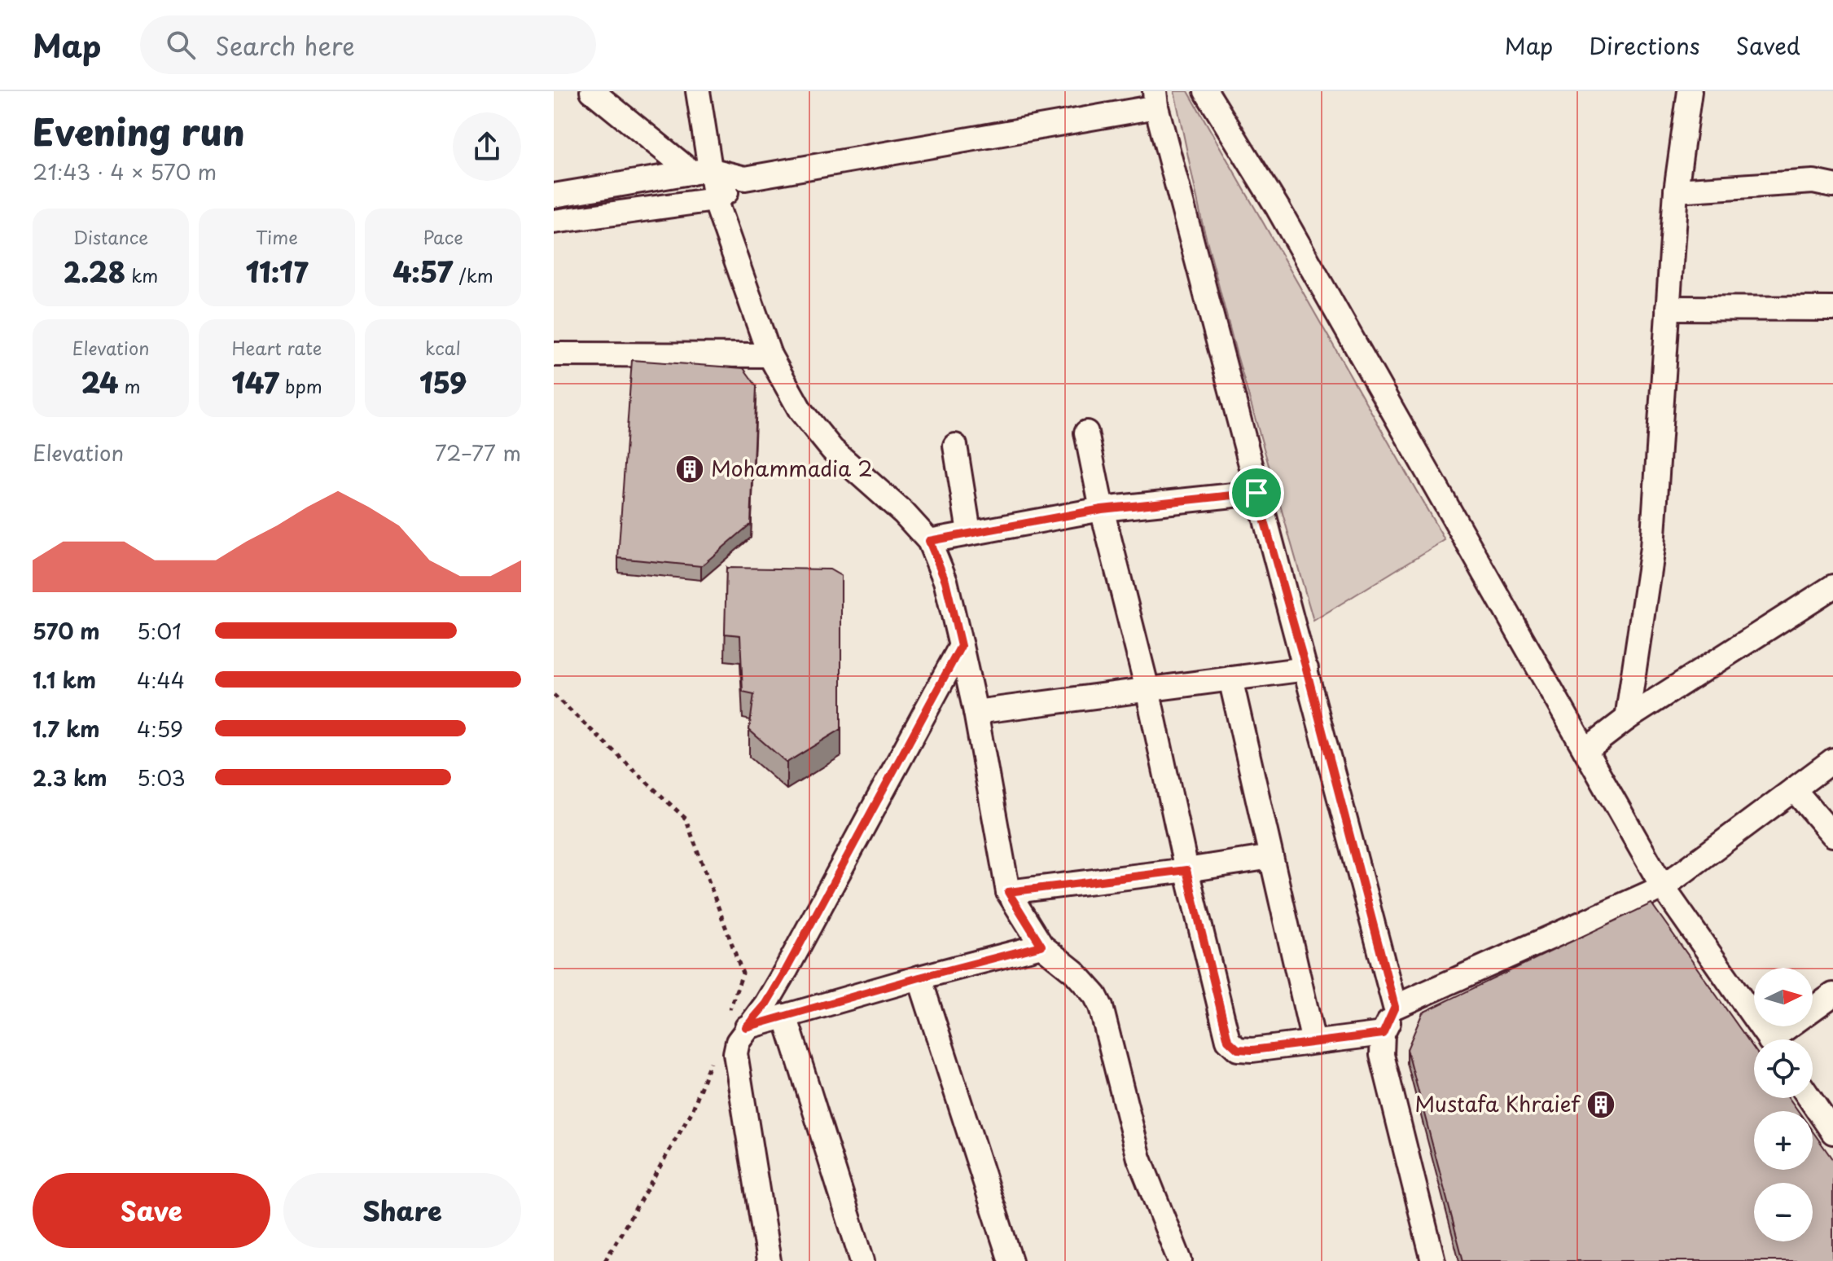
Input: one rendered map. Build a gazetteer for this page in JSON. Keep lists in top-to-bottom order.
{
  "places": {
    "building": ["Mohammadia 2", "Mustafa Khraief"]
  },
  "north": "right",
  "page": {
    "header": "Map",
    "search": "Search here",
    "nav": ["Map", "Directions", "Saved"],
    "heading": ["Evening run", "21:43 · 4 × 570 m"],
    "stats": [
      ["Distance", "2.28 km"],
      ["Time", "11:17"],
      ["Pace", "4:57 /km"],
      ["Elevation", "24 m"],
      ["Heart rate", "147 bpm"],
      ["kcal", "159"]
    ],
    "chart": ["Elevation", "72–77 m"],
    "list": [
      {
        "name": "570 m",
        "note": "5:01"
      },
      {
        "name": "1.1 km",
        "note": "4:44"
      },
      {
        "name": "1.7 km",
        "note": "4:59"
      },
      {
        "name": "2.3 km",
        "note": "5:03"
      }
    ],
    "map_buttons": ["+", "−"],
    "buttons": ["Save", "Share"]
  }
}
